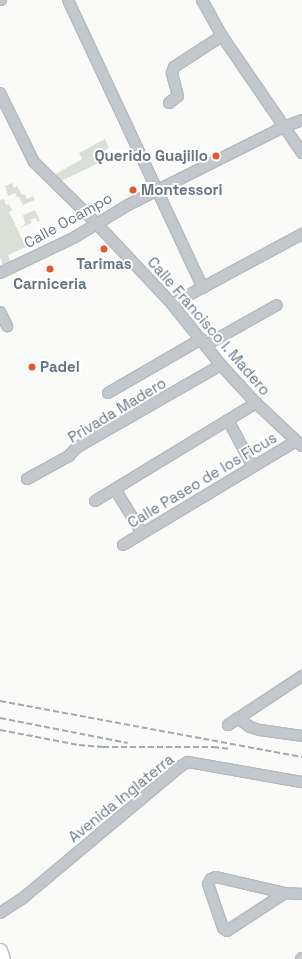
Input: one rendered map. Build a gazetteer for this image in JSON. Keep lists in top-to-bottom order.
{
  "streets": {
    "street": [
      "Calle Ocampo",
      "Calle Francisco I. Madero",
      "Privada Madero",
      "Calle Paseo de los Ficus",
      "Avenida Inglaterra"
    ]
  },
  "crossings": [
    ["Calle Ocampo", "Calle Francisco I. Madero"],
    ["Calle Francisco I. Madero", "Privada Madero"],
    ["Calle Francisco I. Madero", "Calle Paseo de los Ficus"]
  ],
  "places": [
    "Querido Guajillo",
    "Montessori",
    "Tarimas",
    "Carniceria",
    "Padel"
  ]
}
